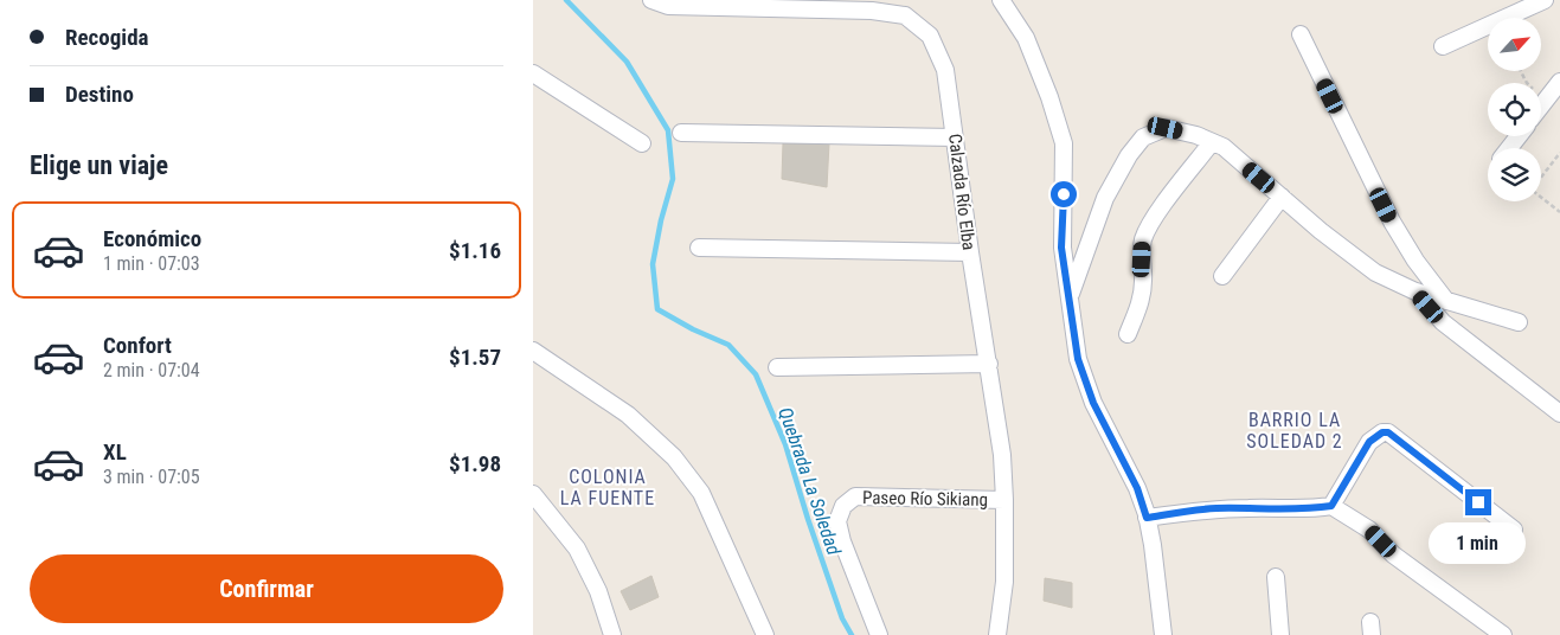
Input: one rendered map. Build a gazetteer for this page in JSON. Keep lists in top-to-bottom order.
{
  "streets": {
    "street": ["Calzada Río Elba", "Paseo Río Sikiang"]
  },
  "crossings": [
    ["Calzada Río Elba", "Paseo Río Sikiang"]
  ],
  "districts": ["BARRIO LA SOLEDAD 2", "COLONIA LA FUENTE"],
  "water": ["Quebrada La Soledad"],
  "north": "top right",
  "page": {
    "banner": ["Recogida", "Destino"],
    "heading": "Elige un viaje",
    "list": [
      {
        "name": "Económico",
        "note": "1 min · 07:03",
        "value": "$1.16"
      },
      {
        "name": "Confort",
        "note": "2 min · 07:04",
        "value": "$1.57"
      },
      {
        "name": "XL",
        "note": "3 min · 07:05",
        "value": "$1.98"
      }
    ],
    "bubble": "1 min",
    "buttons": "Confirmar"
  }
}
